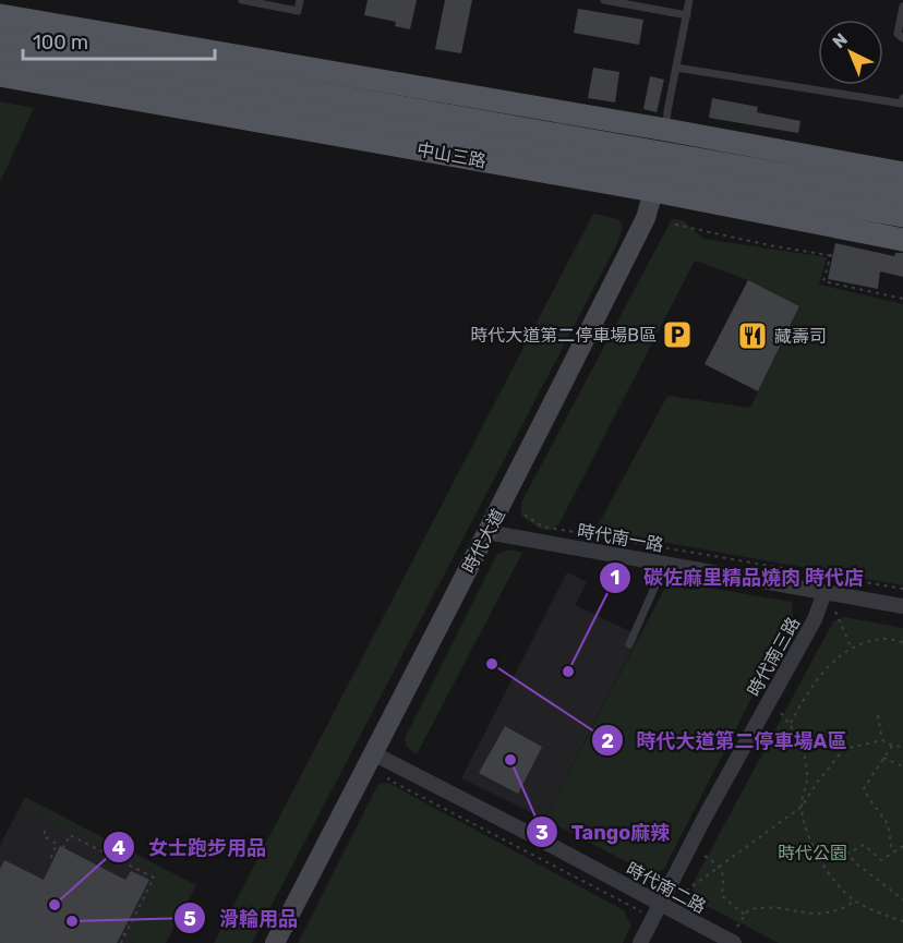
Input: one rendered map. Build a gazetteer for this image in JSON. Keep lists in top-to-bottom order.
{
  "streets": {
    "main road": ["中山三路"],
    "street": [
      "時代南一路",
      "時代大道",
      "時代南三路",
      "時代南二路"
    ]
  },
  "crossings": [
    ["中山三路", "時代大道"],
    ["時代南一路", "時代大道"],
    ["時代南一路", "時代南三路"],
    ["時代大道", "時代南二路"],
    ["時代南三路", "時代南二路"]
  ],
  "parks": ["時代公園"],
  "places": {
    "parking": ["時代大道第二停車場B區"],
    "restaurant": ["藏壽司"],
    "other": [
      "時代大道第二停車場A區",
      "碳佐麻里精品燒肉 時代店",
      "Tango麻辣",
      "女士跑步用品",
      "滑輪用品"
    ]
  },
  "scale_bar": "100 m",
  "north": "top left"
}
